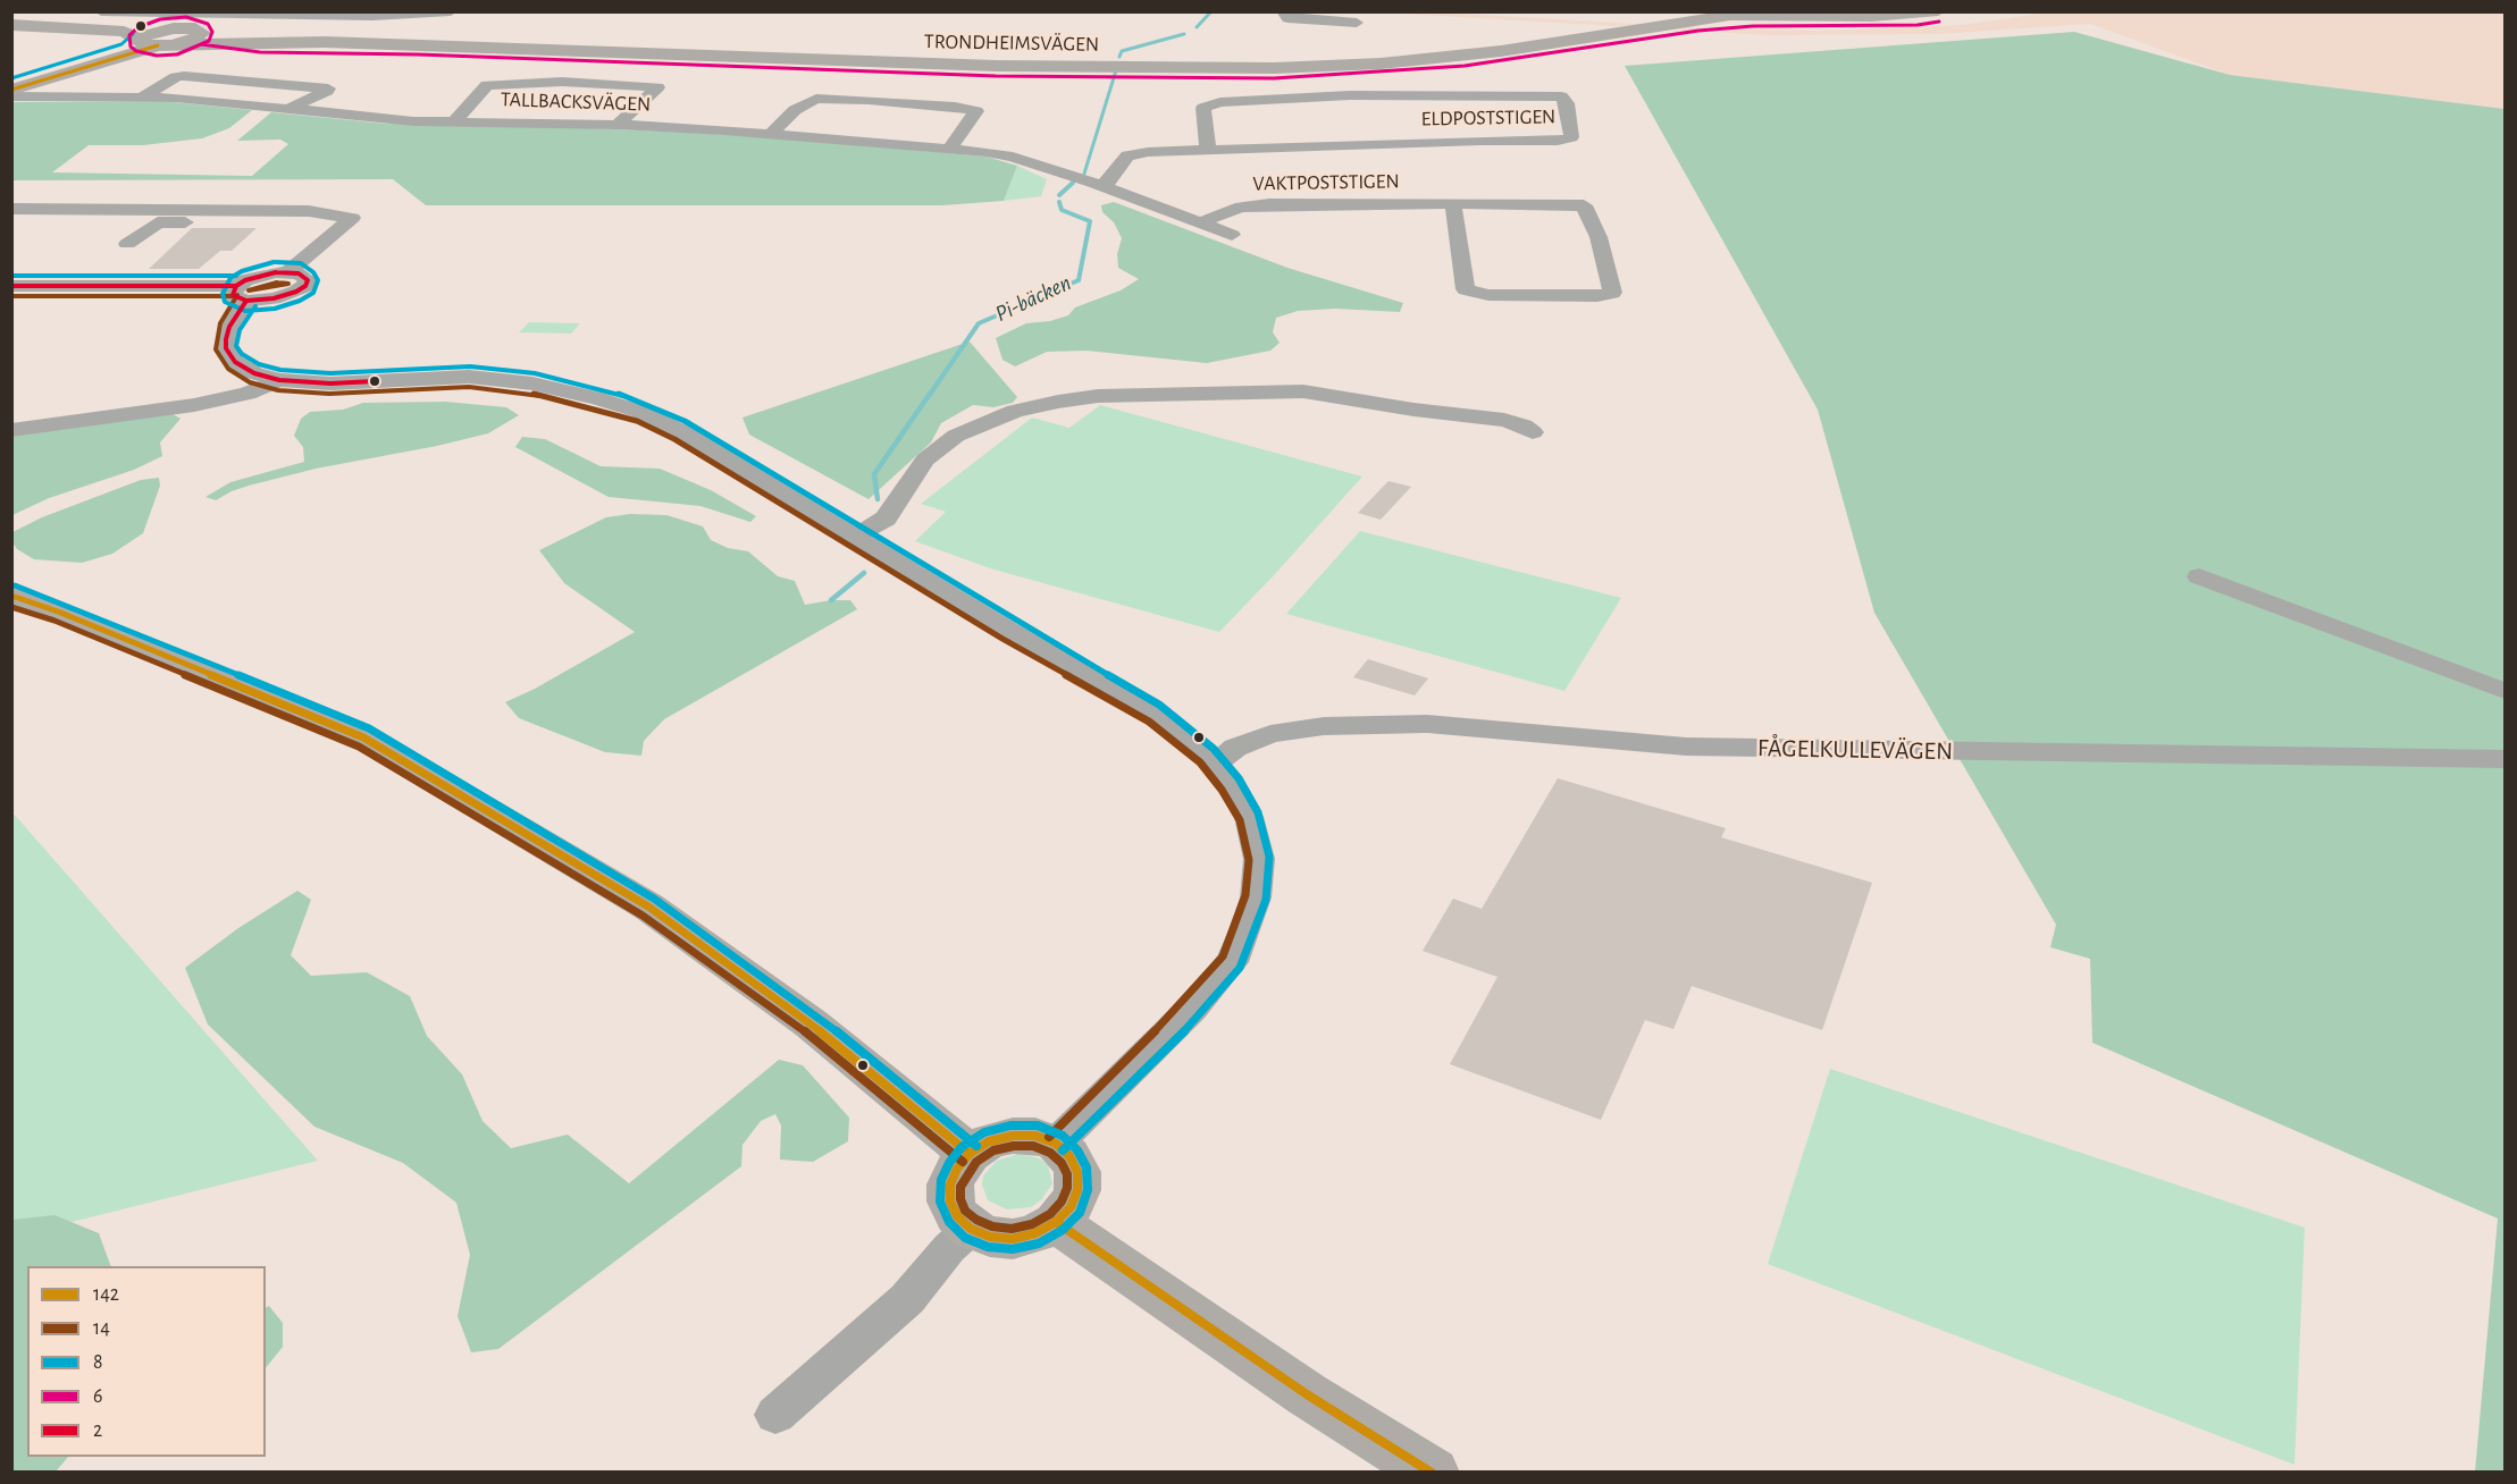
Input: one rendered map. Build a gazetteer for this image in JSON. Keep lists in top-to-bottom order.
{
  "streets": {
    "main road": ["TRONDHEIMSVÄGEN"],
    "street": [
      "TALLBACKSVÄGEN",
      "ELDPOSTSTIGEN",
      "VAKTPOSTSTIGEN",
      "FÅGELKULLEVÄGEN"
    ]
  },
  "crossings": [
    ["TALLBACKSVÄGEN", "ELDPOSTSTIGEN"],
    ["TALLBACKSVÄGEN", "VAKTPOSTSTIGEN"]
  ],
  "water": ["Pi-bäcken"],
  "lines": [
    "transit line 6",
    "transit line 8",
    "transit line 142",
    "transit line 2",
    "transit line 14"
  ],
  "legend": [
    "142",
    "14",
    "8",
    "6",
    "2"
  ]
}
